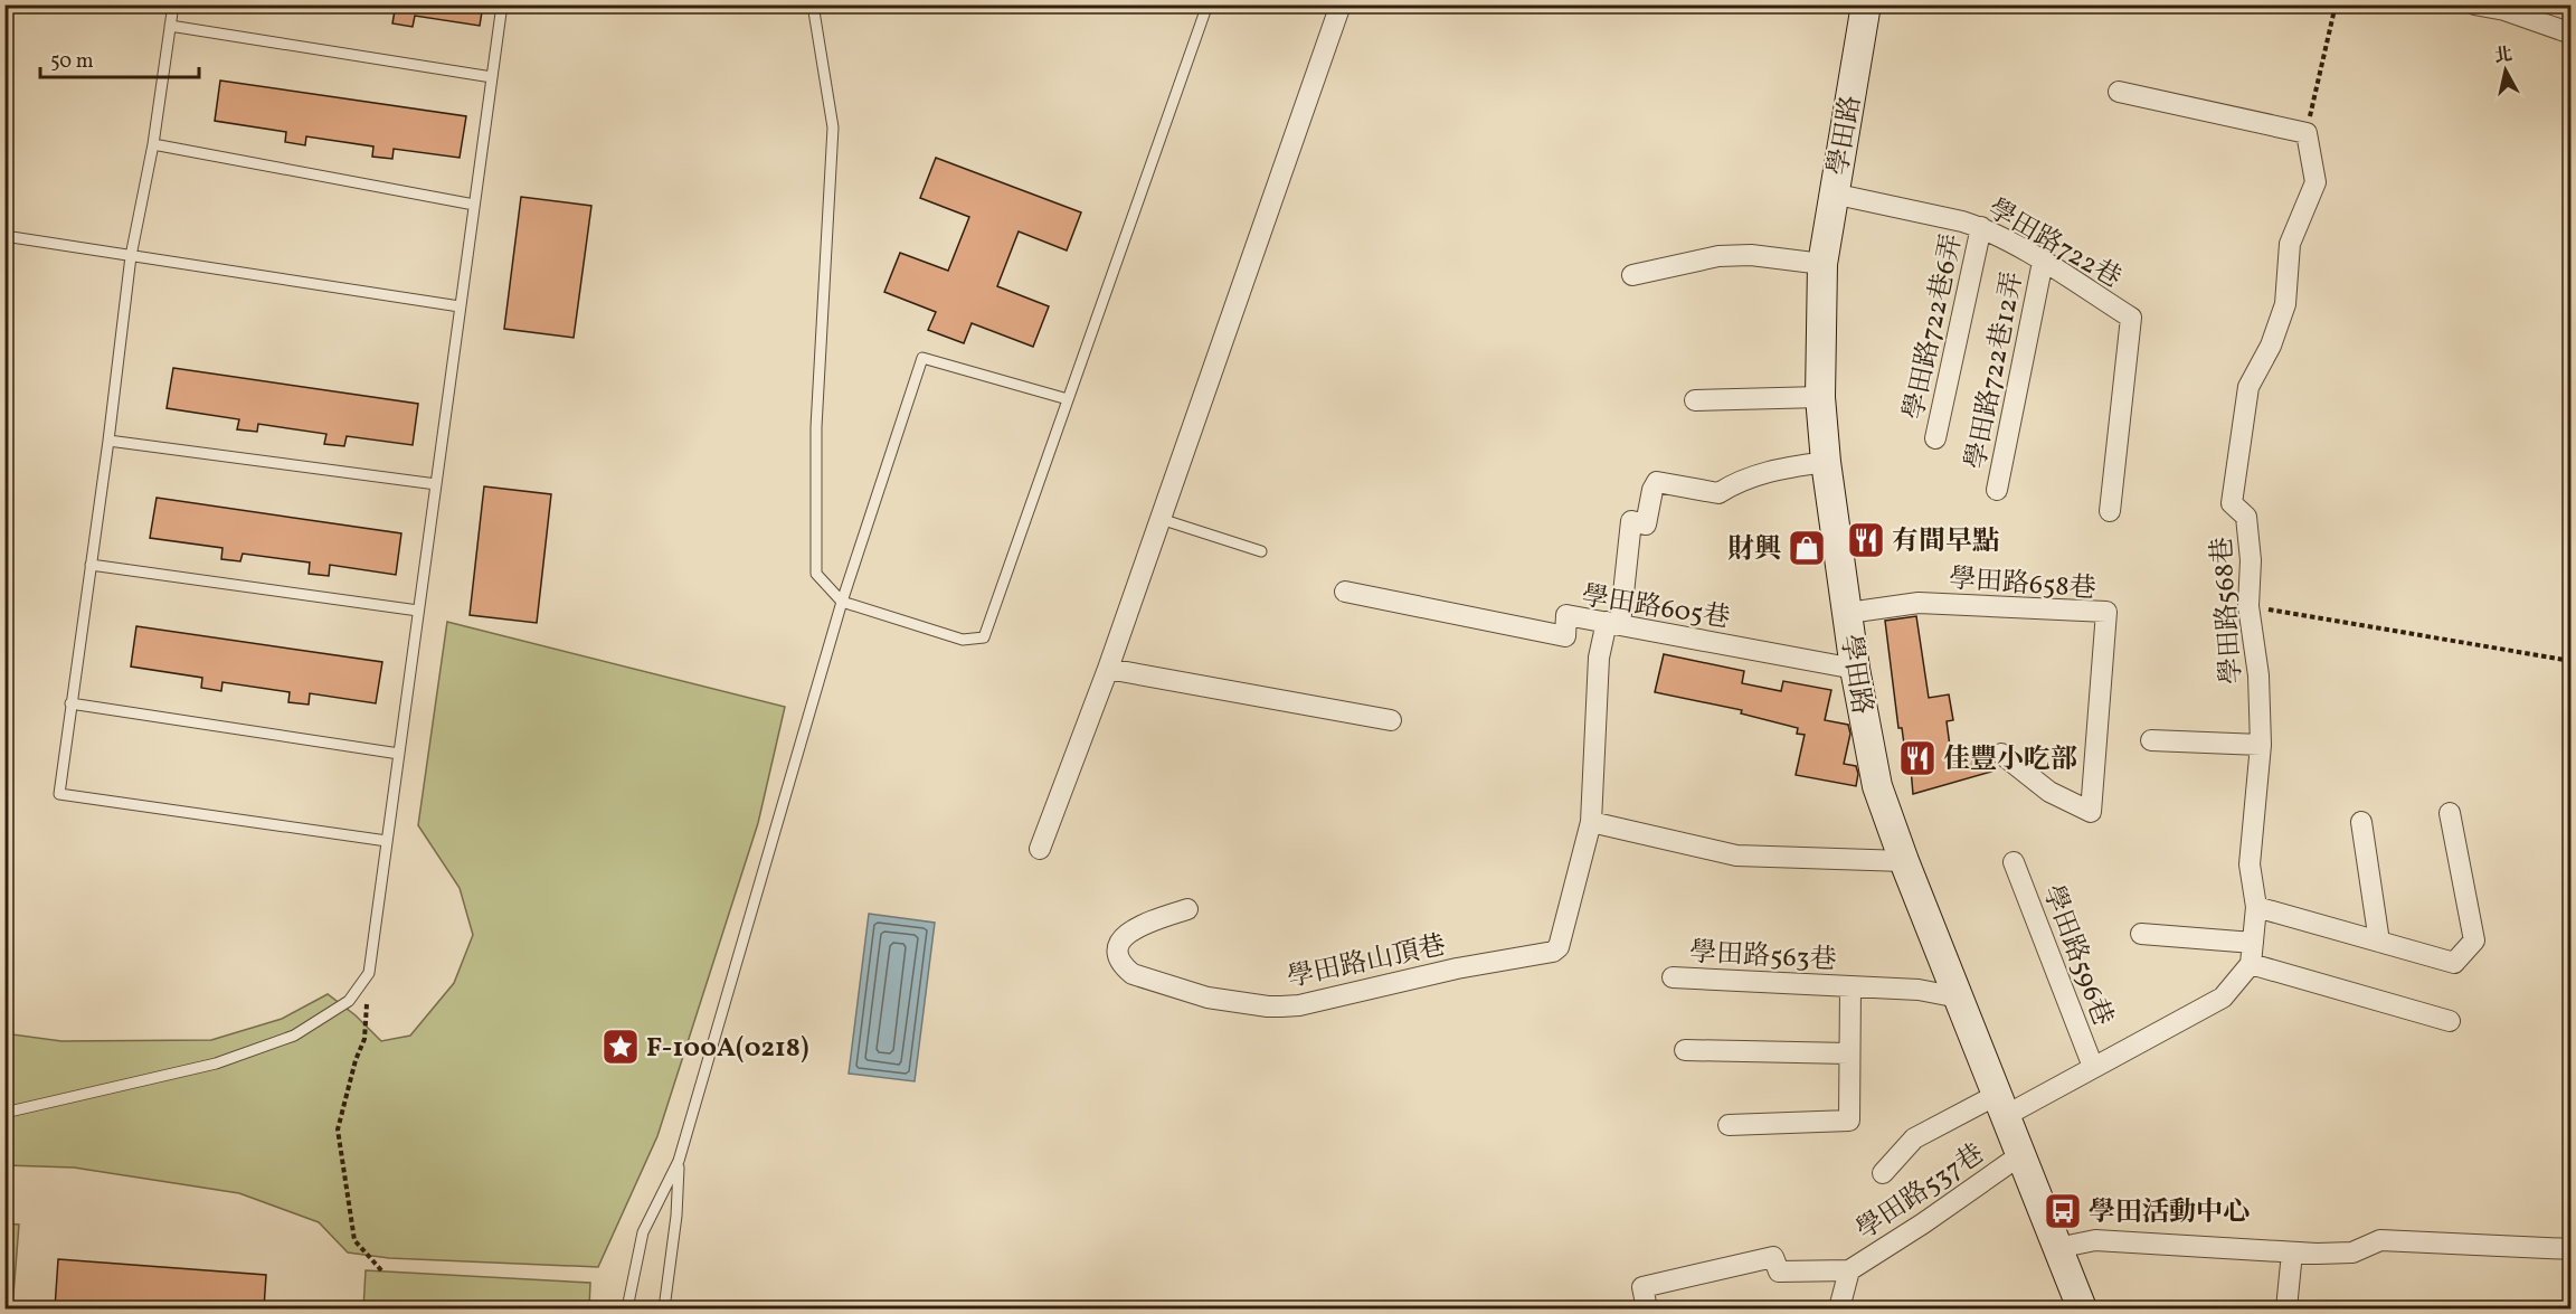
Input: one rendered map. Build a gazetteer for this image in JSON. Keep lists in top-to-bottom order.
{
  "streets": {
    "main road": ["學田路"],
    "street": [
      "學田路722巷",
      "學田路722巷6弄",
      "學田路722巷12弄",
      "學田路658巷",
      "學田路605巷",
      "學田路568巷",
      "學田路563巷",
      "學田路596巷",
      "學田路山頂巷",
      "學田路537巷"
    ]
  },
  "crossings": [
    ["學田路", "學田路722巷"],
    ["學田路", "學田路658巷"],
    ["學田路", "學田路605巷"],
    ["學田路", "學田路563巷"],
    ["學田路", "學田路山頂巷"],
    ["學田路", "學田路537巷"],
    ["學田路722巷", "學田路722巷6弄"],
    ["學田路722巷", "學田路722巷12弄"],
    ["學田路605巷", "學田路山頂巷"]
  ],
  "places": {
    "restaurant": ["有間早點", "佳豐小吃部"],
    "shop": ["財興"],
    "place": ["F-100A(0218)"],
    "bus stop": ["學田活動中心"]
  },
  "scale_bar": "50 m",
  "north": "top"
}
